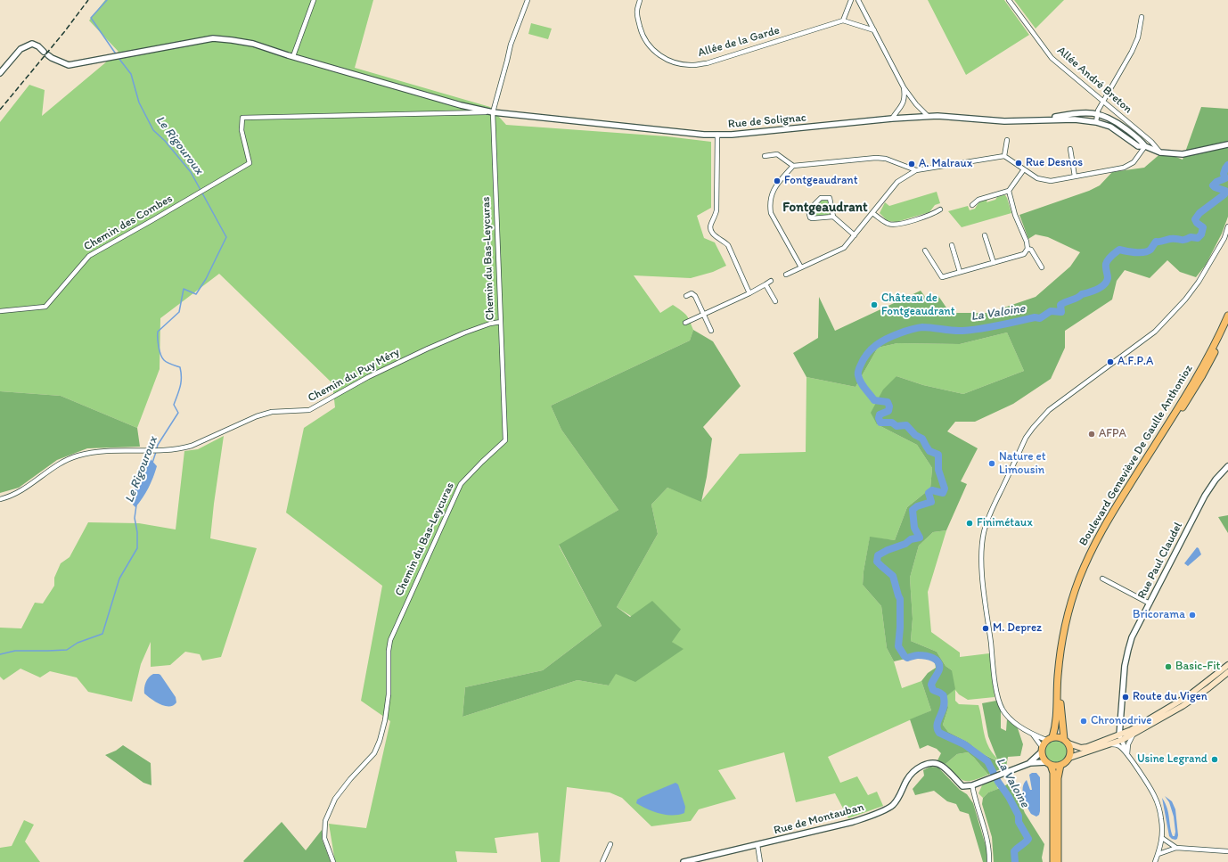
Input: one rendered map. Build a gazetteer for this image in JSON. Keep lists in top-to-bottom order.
{
  "streets": {
    "main road": ["Boulevard Geneviève De Gaulle Anthonioz"],
    "street": [
      "Allée de la Garde",
      "Allée André Breton",
      "Rue de Solignac",
      "Chemin des Combes",
      "Chemin du Bas-Leycuras",
      "Chemin du Puy Méry",
      "Rue Paul Claudel",
      "Rue de Montauban"
    ]
  },
  "crossings": [
    ["Allée André Breton", "Rue de Solignac"],
    ["Rue de Solignac", "Chemin des Combes"],
    ["Rue de Solignac", "Chemin du Bas-Leycuras"],
    ["Chemin des Combes", "Chemin du Bas-Leycuras"],
    ["Chemin du Bas-Leycuras", "Chemin du Puy Méry"]
  ],
  "districts": ["Fontgeaudrant"],
  "water": ["Le Rigouroux", "La Valoine"],
  "places": [
    "Rue Desnos",
    "A. Malraux",
    "Fontgeaudrant",
    "Château de Fontgeaudrant",
    "A.F.P.A",
    "AFPA",
    "Nature et Limousin",
    "Finimétaux",
    "Bricorama",
    "M. Deprez",
    "Basic-Fit",
    "Route du Vigen",
    "Chronodrive",
    "Usine Legrand"
  ]
}
